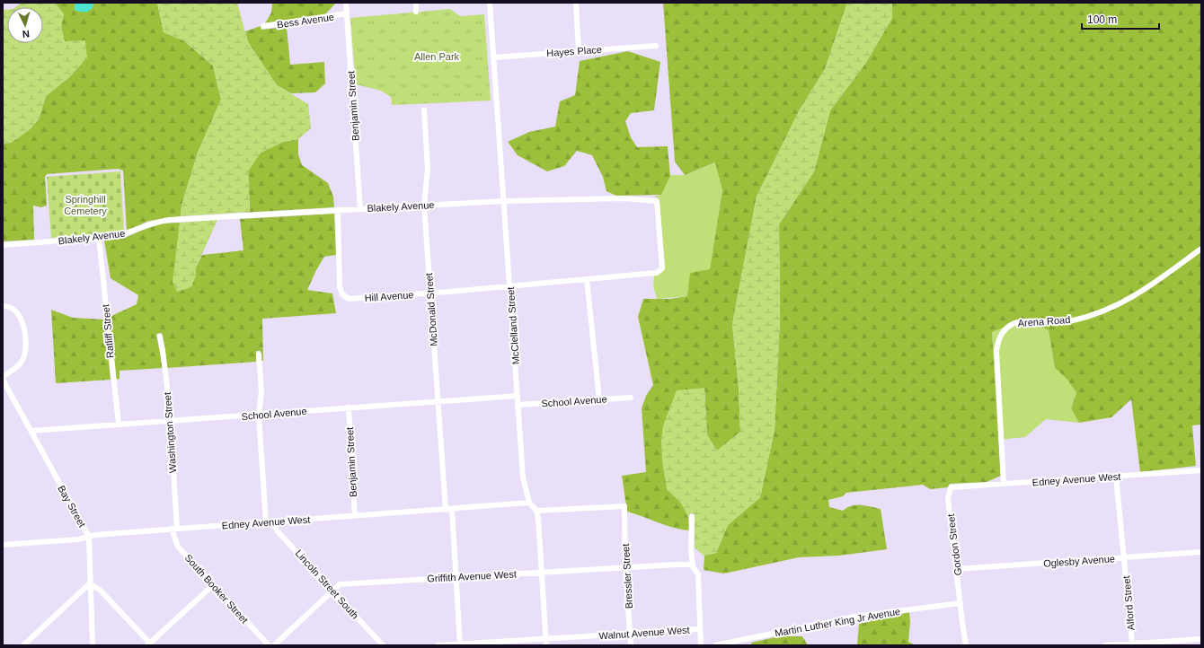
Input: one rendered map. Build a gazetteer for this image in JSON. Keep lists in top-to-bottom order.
{
  "streets": {
    "street": [
      "Bess Avenue",
      "Hayes Place",
      "Benjamin Street",
      "Blakely Avenue",
      "Hill Avenue",
      "McDonald Street",
      "Arena Road",
      "McClelland Street",
      "Ratliff Street",
      "School Avenue",
      "Washington Street",
      "Edney Avenue West",
      "Bay Street",
      "Gordon Street",
      "Oglesby Avenue",
      "Griffith Avenue West",
      "Bressler Street",
      "Lincoln Street South",
      "South Booker Street",
      "Alford Street",
      "Martin Luther King Jr Avenue",
      "Walnut Avenue West"
    ]
  },
  "crossings": [
    ["Bess Avenue", "Benjamin Street"],
    ["Hayes Place", "McClelland Street"],
    ["Benjamin Street", "Blakely Avenue"],
    ["Benjamin Street", "School Avenue"],
    ["Benjamin Street", "Edney Avenue West"],
    ["Blakely Avenue", "Hill Avenue"],
    ["Blakely Avenue", "McDonald Street"],
    ["Blakely Avenue", "McClelland Street"],
    ["Blakely Avenue", "Ratliff Street"],
    ["Hill Avenue", "McDonald Street"],
    ["Hill Avenue", "McClelland Street"],
    ["McDonald Street", "School Avenue"],
    ["McDonald Street", "Edney Avenue West"],
    ["McDonald Street", "Griffith Avenue West"],
    ["McDonald Street", "Walnut Avenue West"],
    ["Arena Road", "Edney Avenue West"],
    ["McClelland Street", "School Avenue"],
    ["McClelland Street", "Edney Avenue West"],
    ["McClelland Street", "Bressler Street"],
    ["Ratliff Street", "School Avenue"],
    ["School Avenue", "Washington Street"],
    ["School Avenue", "Bay Street"],
    ["School Avenue", "Lincoln Street South"],
    ["Washington Street", "Edney Avenue West"],
    ["Washington Street", "South Booker Street"],
    ["Edney Avenue West", "Bay Street"],
    ["Edney Avenue West", "Gordon Street"],
    ["Edney Avenue West", "Lincoln Street South"],
    ["Edney Avenue West", "South Booker Street"],
    ["Edney Avenue West", "Alford Street"],
    ["Gordon Street", "Oglesby Avenue"],
    ["Gordon Street", "Martin Luther King Jr Avenue"],
    ["Oglesby Avenue", "Alford Street"],
    ["Griffith Avenue West", "Bressler Street"],
    ["Griffith Avenue West", "Lincoln Street South"],
    ["Bressler Street", "Walnut Avenue West"]
  ],
  "parks": ["Allen Park", "Springhill Cemetery"],
  "scale_bar": "100 m",
  "north": "bottom"
}
